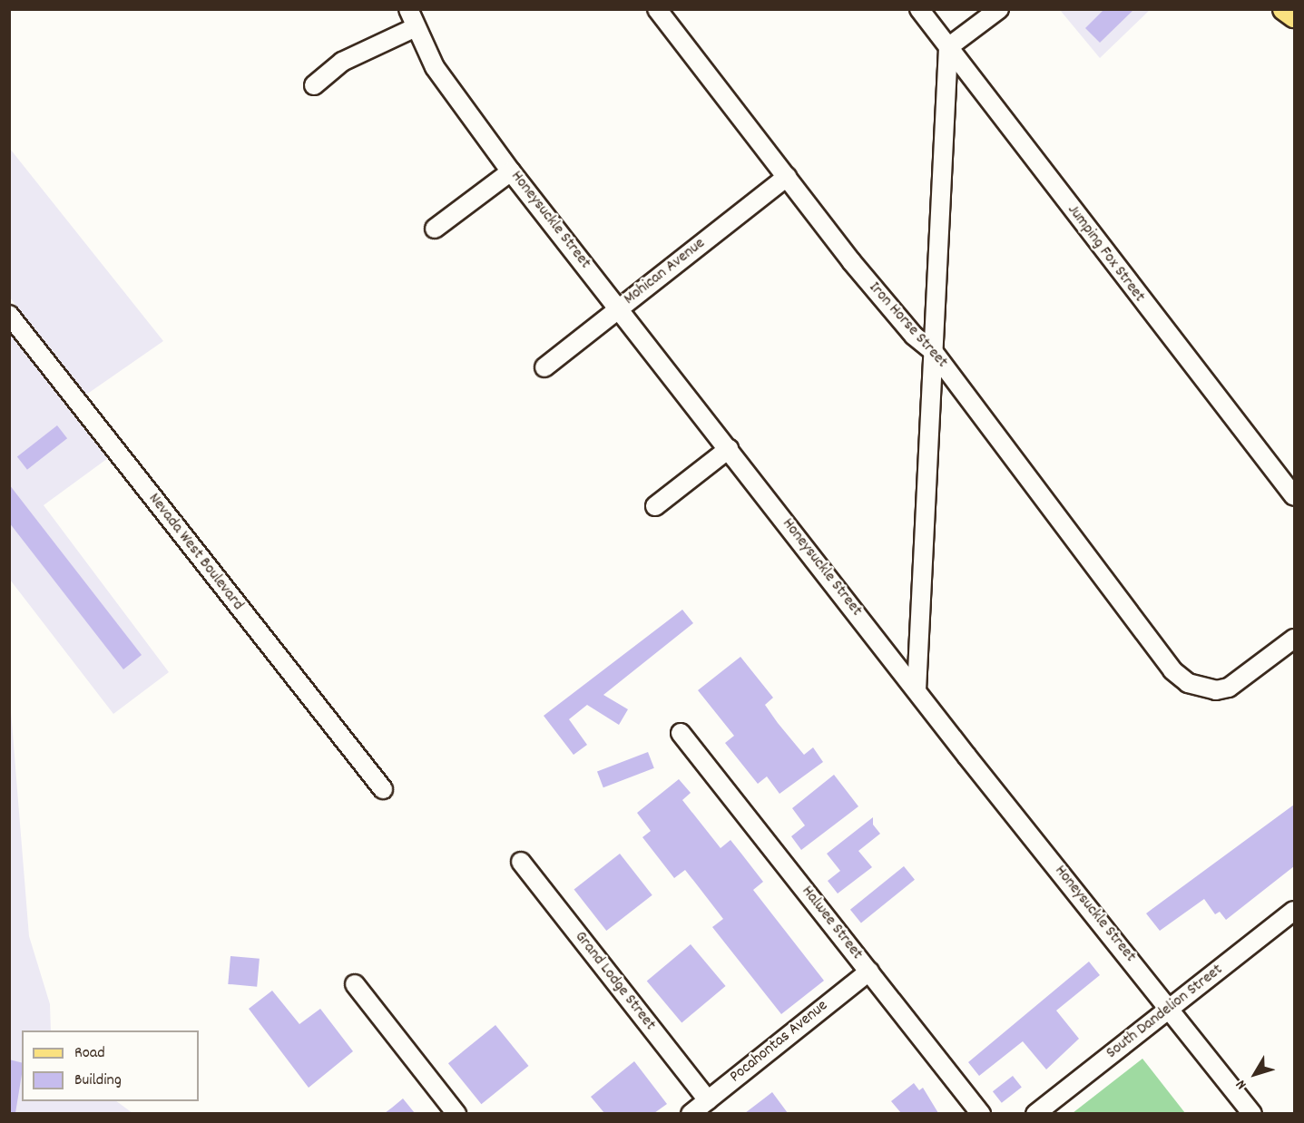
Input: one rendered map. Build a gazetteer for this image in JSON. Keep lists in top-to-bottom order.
{
  "streets": {
    "street": [
      "Honeysuckle Street",
      "Jumping Fox Street",
      "Mohican Avenue",
      "Iron Horse Street",
      "Nevada West Boulevard",
      "Halwee Street",
      "Grand Lodge Street",
      "South Dandelion Street",
      "Pocahontas Avenue"
    ]
  },
  "crossings": [
    ["Honeysuckle Street", "Mohican Avenue"],
    ["Honeysuckle Street", "South Dandelion Street"],
    ["Mohican Avenue", "Iron Horse Street"],
    ["Halwee Street", "Pocahontas Avenue"],
    ["Grand Lodge Street", "Pocahontas Avenue"]
  ],
  "legend": ["Road", "Building"],
  "north": "bottom left"
}
